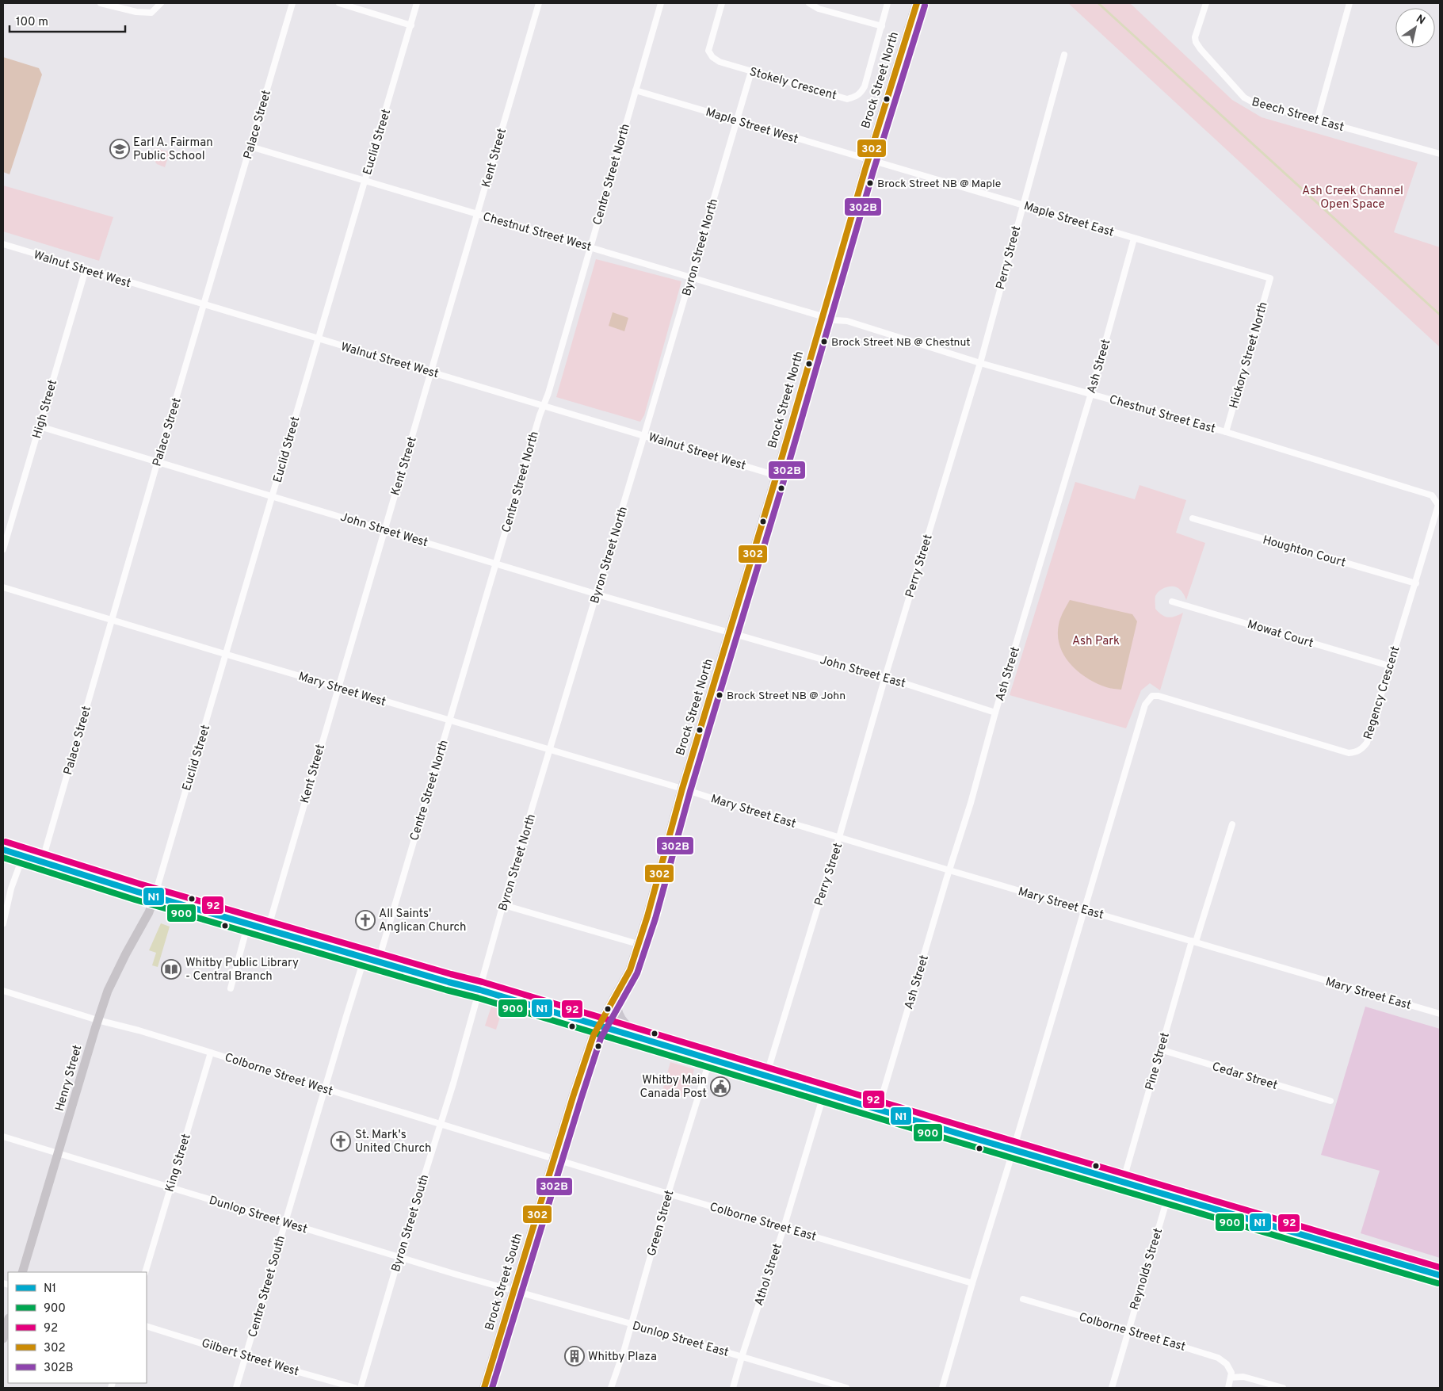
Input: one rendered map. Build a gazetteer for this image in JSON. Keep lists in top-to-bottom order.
{
  "streets": {
    "main road": ["Brock Street North", "Henry Street", "Brock Street South"],
    "street": [
      "Stokely Crescent",
      "Beech Street East",
      "Palace Street",
      "Maple Street West",
      "Euclid Street",
      "Kent Street",
      "Centre Street North",
      "Maple Street East",
      "Chestnut Street West",
      "Byron Street North",
      "Perry Street",
      "Walnut Street West",
      "Hickory Street North",
      "Ash Street",
      "High Street",
      "Chestnut Street East",
      "John Street West",
      "Houghton Court",
      "Mowat Court",
      "John Street East",
      "Mary Street West",
      "Regency Crescent",
      "Mary Street East",
      "Pine Street",
      "Colborne Street West",
      "Cedar Street",
      "King Street",
      "Dunlop Street West",
      "Colborne Street East",
      "Byron Street South",
      "Green Street",
      "Reynolds Street",
      "Athol Street",
      "Centre Street South",
      "Dunlop Street East",
      "Gilbert Street West"
    ]
  },
  "crossings": [
    ["Brock Street North", "Maple Street West"],
    ["Brock Street North", "Maple Street East"],
    ["Brock Street North", "Chestnut Street West"],
    ["Brock Street North", "Walnut Street West"],
    ["Brock Street North", "Chestnut Street East"],
    ["Brock Street North", "John Street West"],
    ["Brock Street North", "John Street East"],
    ["Brock Street North", "Mary Street West"],
    ["Brock Street North", "Mary Street East"],
    ["Brock Street North", "Brock Street South"],
    ["Stokely Crescent", "Byron Street North"],
    ["Palace Street", "Chestnut Street West"],
    ["Palace Street", "Walnut Street West"],
    ["Palace Street", "John Street West"],
    ["Palace Street", "Mary Street West"],
    ["Maple Street West", "Centre Street North"],
    ["Maple Street West", "Maple Street East"],
    ["Maple Street West", "Byron Street North"],
    ["Euclid Street", "Chestnut Street West"],
    ["Euclid Street", "Walnut Street West"],
    ["Euclid Street", "John Street West"],
    ["Euclid Street", "Mary Street West"],
    ["Euclid Street", "Henry Street"],
    ["Kent Street", "Chestnut Street West"],
    ["Kent Street", "Walnut Street West"],
    ["Kent Street", "John Street West"],
    ["Kent Street", "Mary Street West"],
    ["Centre Street North", "Chestnut Street West"],
    ["Centre Street North", "Walnut Street West"],
    ["Centre Street North", "John Street West"],
    ["Centre Street North", "Mary Street West"],
    ["Maple Street East", "Perry Street"],
    ["Maple Street East", "Hickory Street North"],
    ["Maple Street East", "Ash Street"],
    ["Chestnut Street West", "Byron Street North"],
    ["Chestnut Street West", "Chestnut Street East"],
    ["Byron Street North", "Walnut Street West"],
    ["Byron Street North", "John Street West"],
    ["Byron Street North", "Mary Street West"],
    ["Byron Street North", "Byron Street South"],
    ["Perry Street", "Chestnut Street East"],
    ["Perry Street", "John Street East"],
    ["Perry Street", "Mary Street East"],
    ["Walnut Street West", "High Street"],
    ["Hickory Street North", "Chestnut Street East"],
    ["Ash Street", "Chestnut Street East"],
    ["Ash Street", "John Street East"],
    ["Ash Street", "Mary Street East"],
    ["High Street", "John Street West"],
    ["Chestnut Street East", "Regency Crescent"],
    ["John Street West", "John Street East"],
    ["Houghton Court", "Regency Crescent"],
    ["Mowat Court", "Regency Crescent"],
    ["Mary Street West", "Mary Street East"],
    ["Regency Crescent", "Mary Street East"],
    ["Mary Street East", "Pine Street"],
    ["Pine Street", "Cedar Street"],
    ["Colborne Street West", "Henry Street"],
    ["Colborne Street West", "King Street"],
    ["Colborne Street West", "Colborne Street East"],
    ["Colborne Street West", "Byron Street South"],
    ["Colborne Street West", "Brock Street South"],
    ["Colborne Street West", "Centre Street South"],
    ["Henry Street", "Dunlop Street West"],
    ["King Street", "Dunlop Street West"],
    ["Dunlop Street West", "Byron Street South"],
    ["Dunlop Street West", "Brock Street South"],
    ["Dunlop Street West", "Centre Street South"],
    ["Dunlop Street West", "Dunlop Street East"],
    ["Colborne Street East", "Green Street"],
    ["Colborne Street East", "Reynolds Street"],
    ["Colborne Street East", "Athol Street"],
    ["Colborne Street East", "Brock Street South"],
    ["Green Street", "Dunlop Street East"],
    ["Athol Street", "Dunlop Street East"],
    ["Brock Street South", "Dunlop Street East"],
    ["Centre Street South", "Gilbert Street West"]
  ],
  "parks": ["Ash Creek Channel Open Space", "Ash Park"],
  "places": {
    "school or university": ["Earl A. Fairman Public School"],
    "other": ["Brock Street NB @ Maple", "Brock Street NB @ Chestnut", "Brock Street NB @ John"],
    "church": ["All Saints' Anglican Church", "St. Mark's United Church"],
    "library": ["Whitby Public Library - Central Branch"],
    "public building": ["Whitby Main Canada Post"],
    "building": ["Whitby Plaza"]
  },
  "lines": [
    "transit line 302",
    "transit line 302B",
    "transit line 92",
    "transit line N1",
    "transit line 900"
  ],
  "legend": [
    "N1",
    "900",
    "92",
    "302",
    "302B"
  ],
  "scale_bar": "100 m",
  "north": "top right"
}
